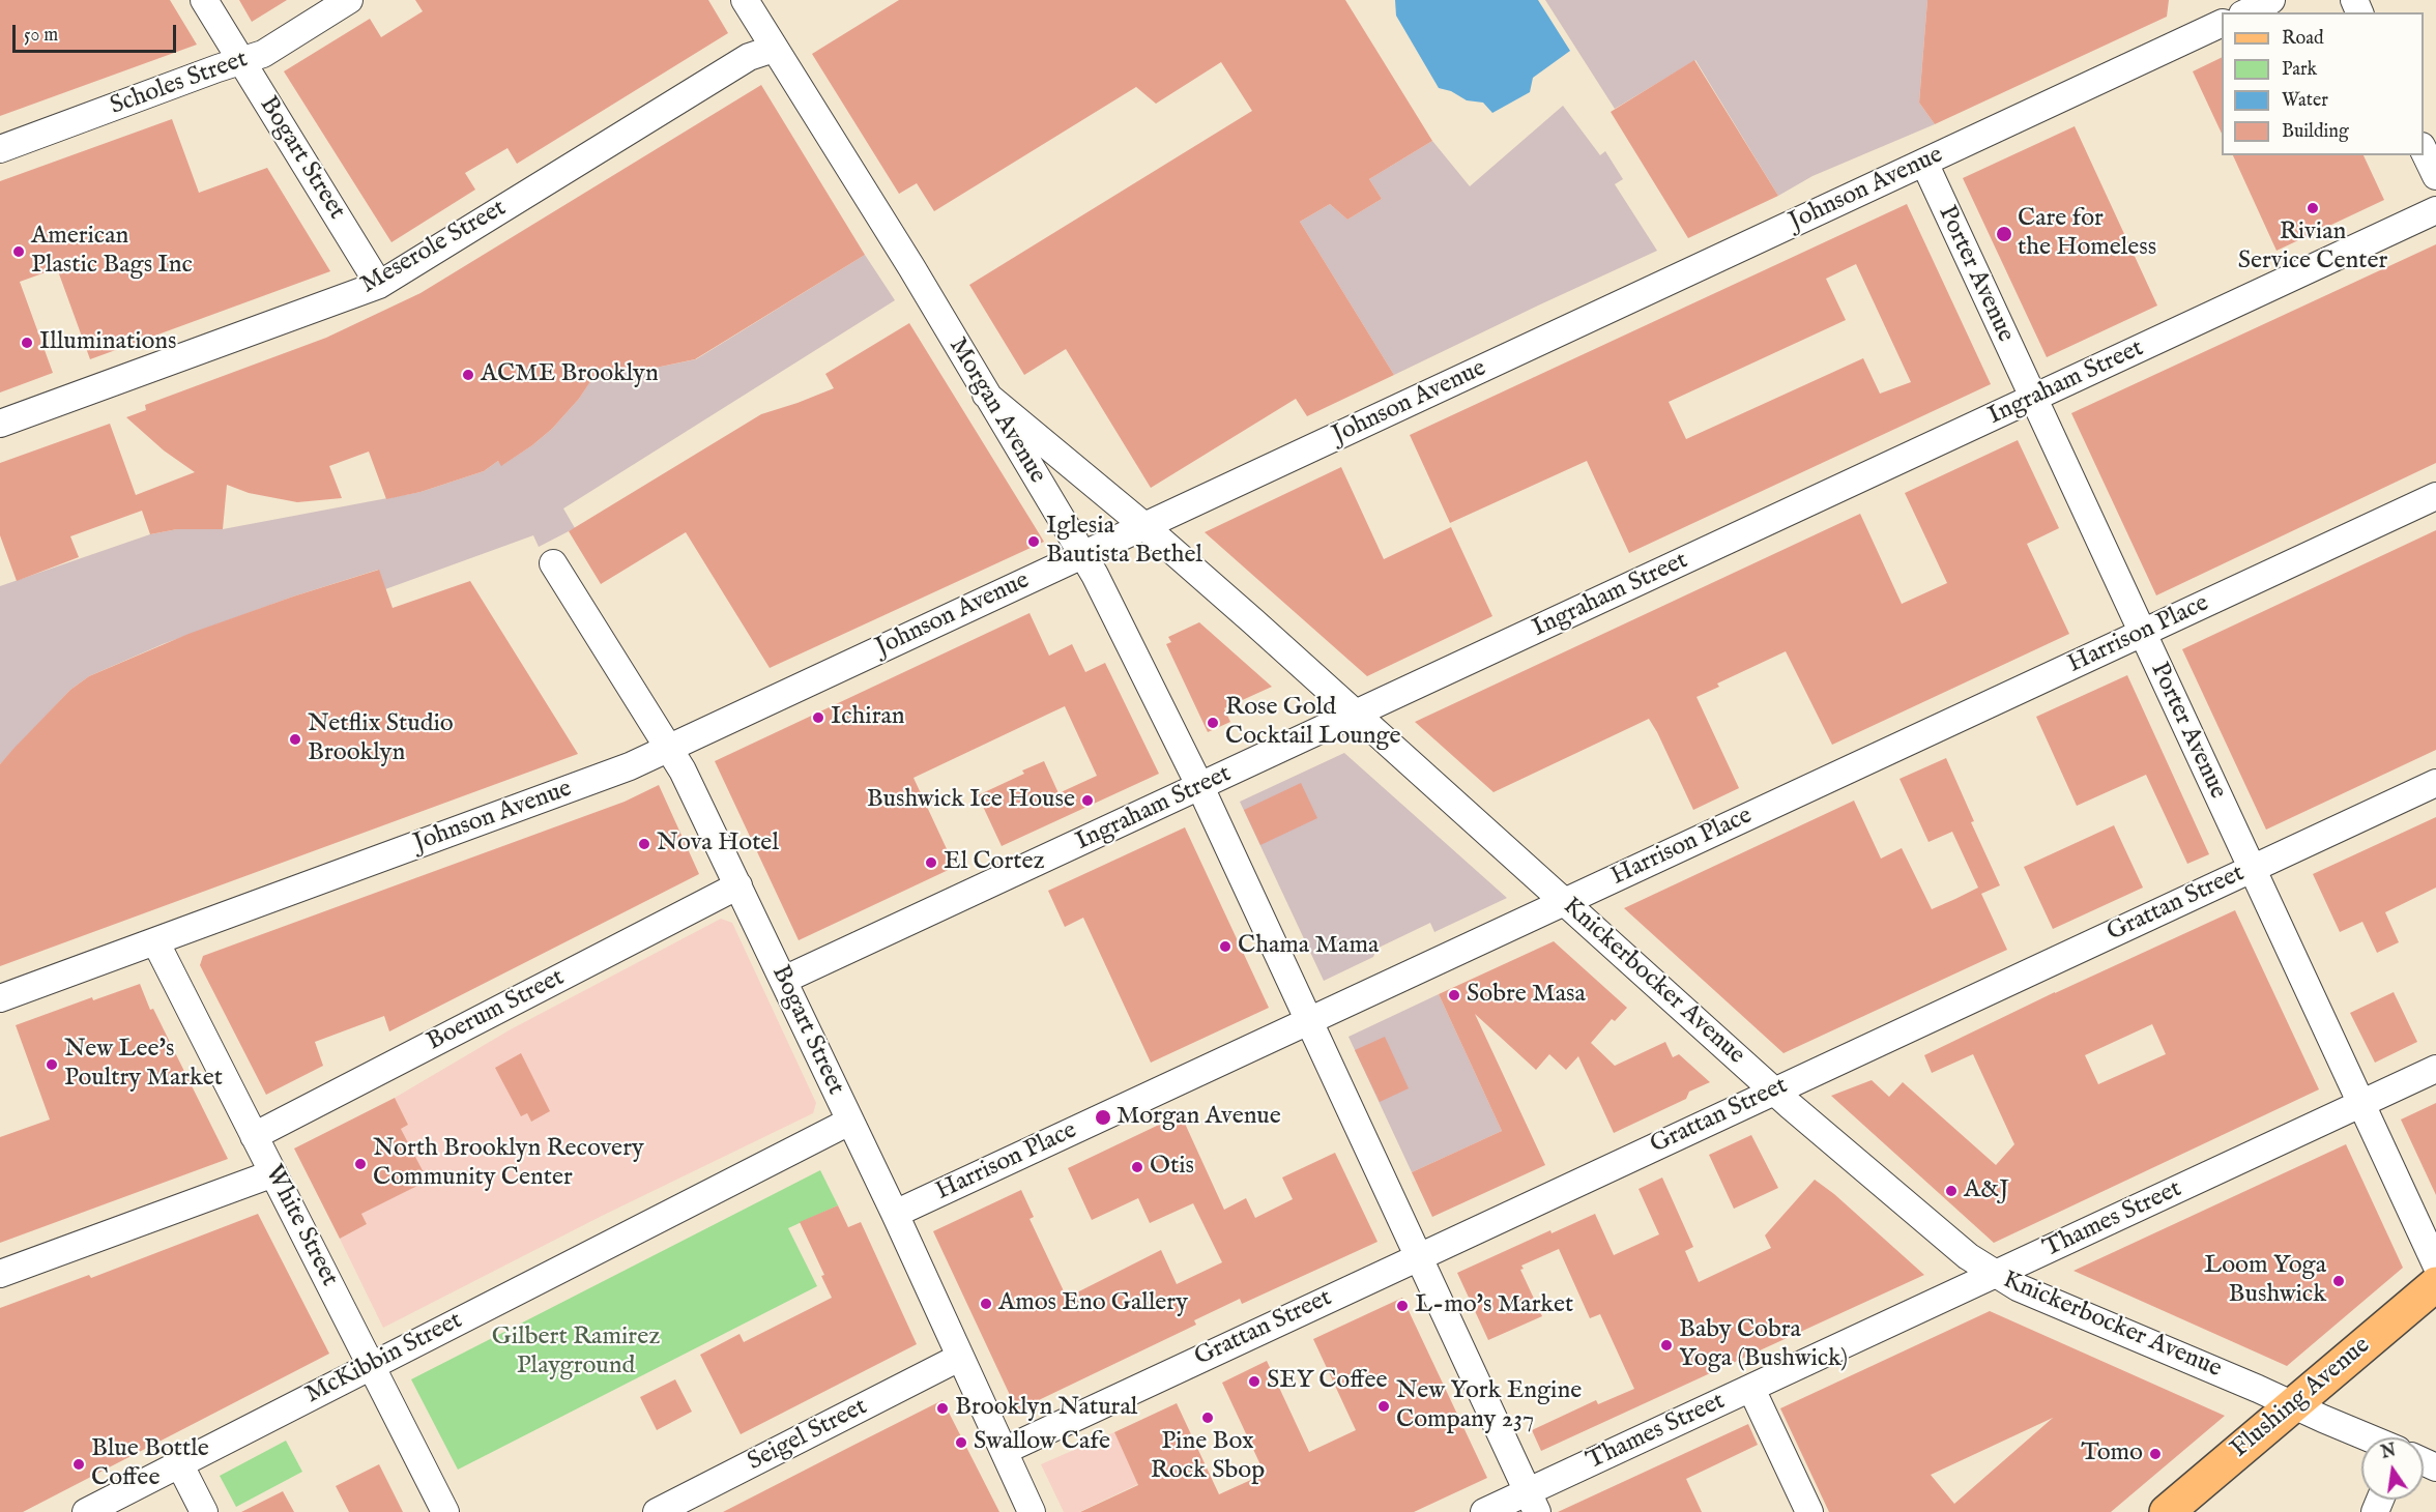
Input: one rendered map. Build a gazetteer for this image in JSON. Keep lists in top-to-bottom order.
{
  "streets": {
    "main road": ["Flushing Avenue"],
    "street": [
      "Scholes Street",
      "Bogart Street",
      "Johnson Avenue",
      "Meserole Street",
      "Porter Avenue",
      "Ingraham Street",
      "Morgan Avenue",
      "Harrison Place",
      "Grattan Street",
      "Knickerbocker Avenue",
      "Boerum Street",
      "Thames Street",
      "White Street",
      "McKibbin Street",
      "Seigel Street"
    ]
  },
  "crossings": [
    ["Scholes Street", "Bogart Street"],
    ["Bogart Street", "Johnson Avenue"],
    ["Bogart Street", "Meserole Street"],
    ["Bogart Street", "Ingraham Street"],
    ["Bogart Street", "Harrison Place"],
    ["Bogart Street", "Grattan Street"],
    ["Bogart Street", "Boerum Street"],
    ["Bogart Street", "McKibbin Street"],
    ["Bogart Street", "Seigel Street"],
    ["Johnson Avenue", "Porter Avenue"],
    ["Johnson Avenue", "Morgan Avenue"],
    ["Johnson Avenue", "Knickerbocker Avenue"],
    ["Johnson Avenue", "White Street"],
    ["Meserole Street", "Morgan Avenue"],
    ["Porter Avenue", "Ingraham Street"],
    ["Porter Avenue", "Harrison Place"],
    ["Porter Avenue", "Grattan Street"],
    ["Porter Avenue", "Thames Street"],
    ["Ingraham Street", "Morgan Avenue"],
    ["Ingraham Street", "Knickerbocker Avenue"],
    ["Morgan Avenue", "Harrison Place"],
    ["Morgan Avenue", "Grattan Street"],
    ["Morgan Avenue", "Knickerbocker Avenue"],
    ["Morgan Avenue", "Thames Street"],
    ["Harrison Place", "Knickerbocker Avenue"],
    ["Grattan Street", "Knickerbocker Avenue"],
    ["Knickerbocker Avenue", "Thames Street"],
    ["Knickerbocker Avenue", "Flushing Avenue"],
    ["Boerum Street", "White Street"],
    ["White Street", "McKibbin Street"]
  ],
  "parks": ["Gilbert Ramirez Playground"],
  "places": [
    "Rivian Service Center",
    "Care for the Homeless",
    "American Plastic Bags Inc",
    "Illuminations",
    "ACME Brooklyn",
    "Iglesia Bautista Bethel",
    "Ichiran",
    "Rose Gold Cocktail Lounge",
    "Netflix Studio Brooklyn",
    "Bushwick Ice House",
    "Nova Hotel",
    "El Cortez",
    "Chama Mama",
    "Sobre Masa",
    "New Lee's Poultry Market",
    "Morgan Avenue",
    "North Brooklyn Recovery Community Center",
    "Otis",
    "A&J",
    "Loom Yoga Bushwick",
    "Amos Eno Gallery",
    "L-mo's Market",
    "Baby Cobra Yoga (Bushwick)",
    "SEY Coffee",
    "New York Engine Company 237",
    "Brooklyn Natural",
    "Pine Box Rock Sbop",
    "Swallow Cafe",
    "Tomo",
    "Blue Bottle Coffee"
  ],
  "legend": [
    "Road",
    "Park",
    "Water",
    "Building"
  ],
  "scale_bar": "50 m",
  "north": "top"
}
